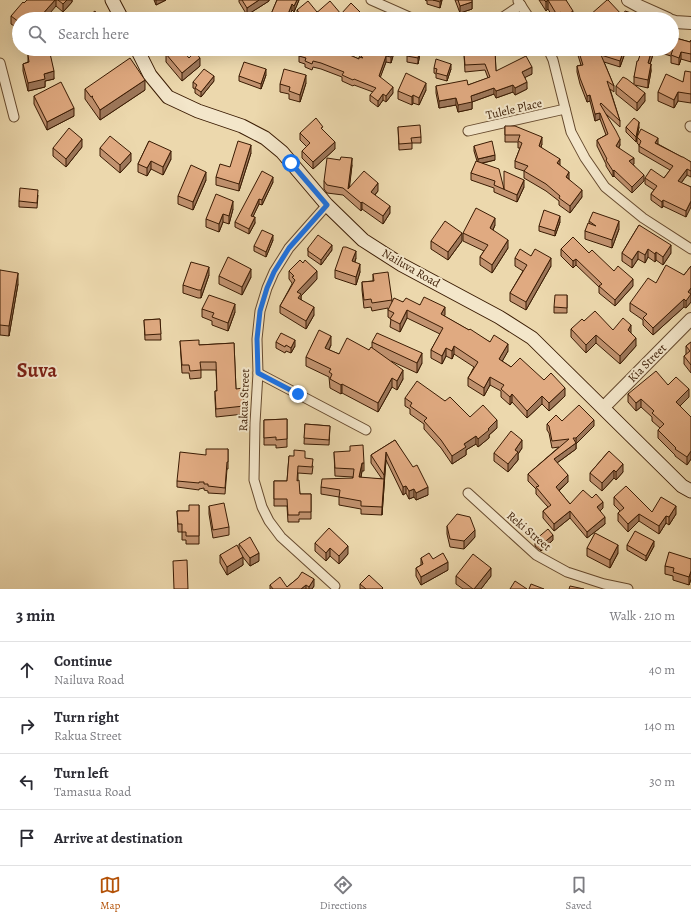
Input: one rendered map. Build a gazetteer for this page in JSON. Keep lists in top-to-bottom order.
{
  "streets": {
    "main road": ["Nailuva Road"],
    "street": [
      "Tulele Place",
      "Kia Street",
      "Rakua Street",
      "Reki Street"
    ]
  },
  "crossings": [
    ["Nailuva Road", "Kia Street"],
    ["Nailuva Road", "Rakua Street"]
  ],
  "districts": ["Suva"],
  "page": {
    "search": "Search here",
    "heading": ["3 min", "Walk · 210 m"],
    "list": [
      ["Continue", "Nailuva Road", "40 m"],
      ["Turn right", "Rakua Street", "140 m"],
      ["Turn left", "Tamasua Road", "30 m"],
      "Arrive at destination"
    ],
    "nav": ["Map", "Directions", "Saved"]
  }
}
